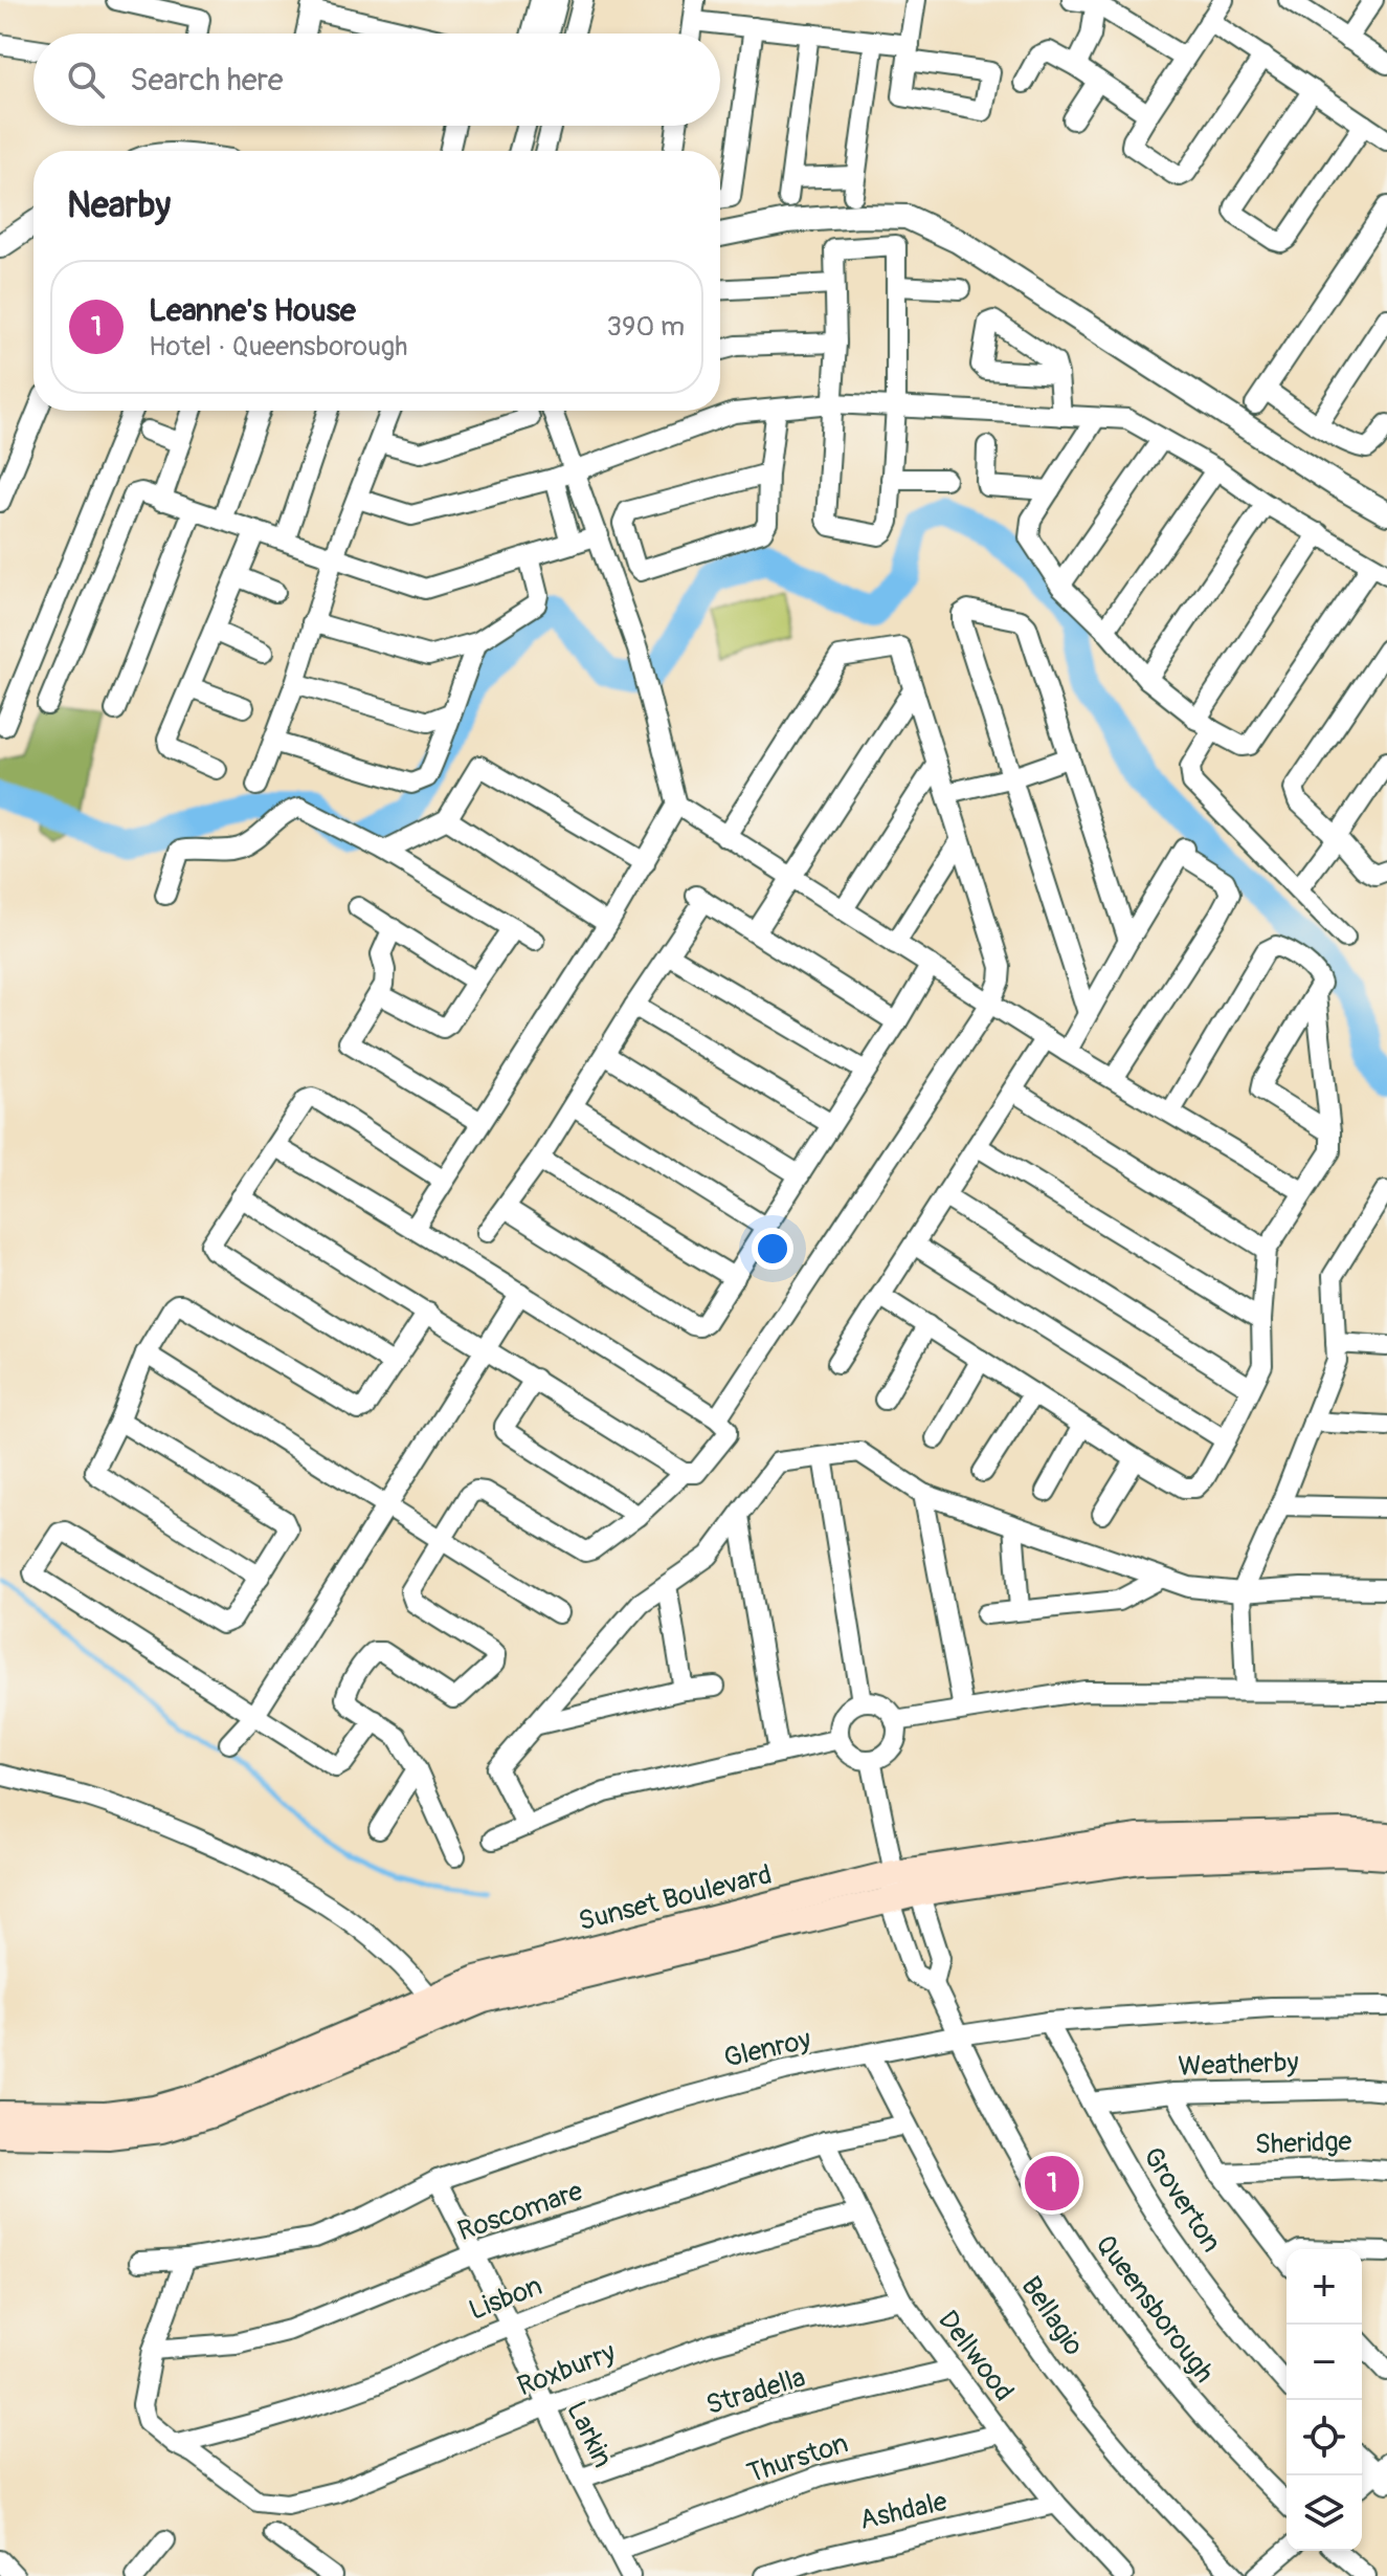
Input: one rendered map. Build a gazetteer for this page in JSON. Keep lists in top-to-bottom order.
{
  "streets": {
    "main road": ["Sunset Boulevard"],
    "street": [
      "Glenroy",
      "Weatherby",
      "Sheridge",
      "Groverton",
      "Roscomare",
      "Lisbon",
      "Queensborough",
      "Bellagio",
      "Dellwood",
      "Roxburry",
      "Stradella",
      "Larkin",
      "Thurston",
      "Ashdale"
    ]
  },
  "crossings": [
    ["Glenroy", "Groverton"],
    ["Glenroy", "Queensborough"],
    ["Glenroy", "Bellagio"],
    ["Glenroy", "Larkin"],
    ["Weatherby", "Groverton"],
    ["Roscomare", "Bellagio"],
    ["Roscomare", "Dellwood"],
    ["Roscomare", "Larkin"],
    ["Lisbon", "Dellwood"],
    ["Lisbon", "Roxburry"],
    ["Lisbon", "Larkin"],
    ["Dellwood", "Roxburry"],
    ["Dellwood", "Stradella"],
    ["Dellwood", "Thurston"],
    ["Dellwood", "Ashdale"],
    ["Roxburry", "Larkin"],
    ["Stradella", "Larkin"],
    ["Larkin", "Thurston"]
  ],
  "page": {
    "search": "Search here",
    "heading": "Nearby",
    "list": [
      {
        "mark": "1",
        "name": "Leanne's House",
        "note": "Hotel · Queensborough",
        "value": "390 m"
      }
    ],
    "pins": "1",
    "map_buttons": ["+", "−"]
  }
}
